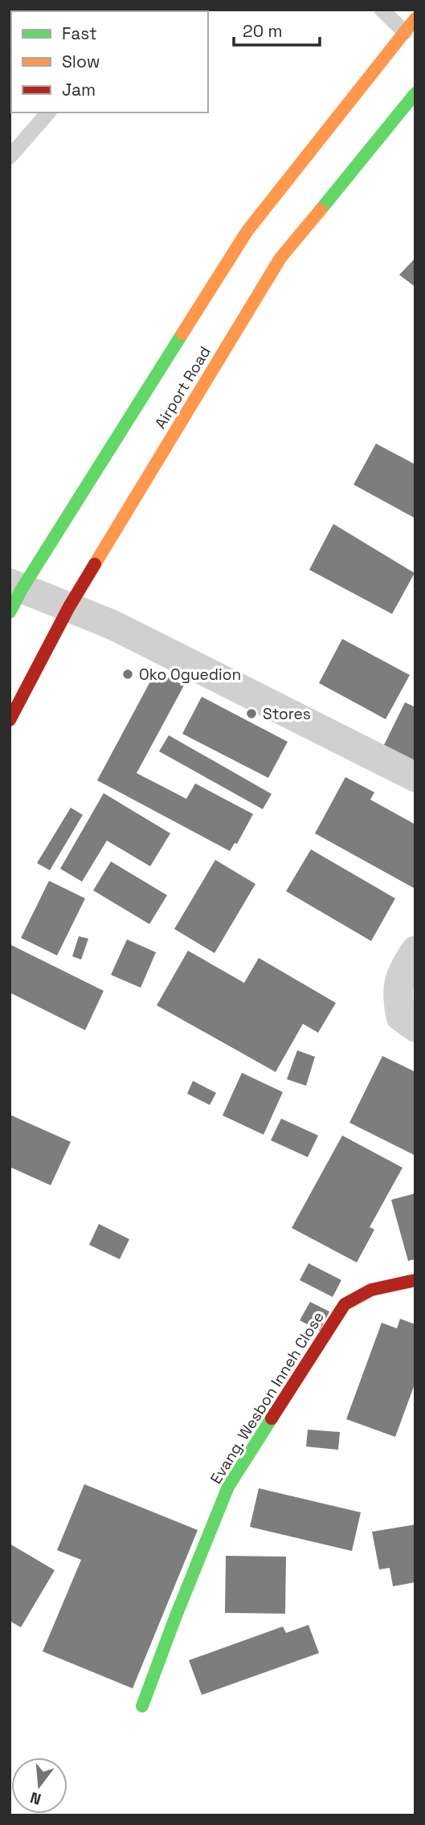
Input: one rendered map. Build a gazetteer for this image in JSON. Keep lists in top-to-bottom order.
{
  "streets": {
    "main road": ["Airport Road", "Evang. Wesbon Inneh Close"]
  },
  "places": ["Oko Oguedion", "Stores"],
  "legend": ["Fast", "Slow", "Jam"],
  "scale_bar": "20 m",
  "north": "bottom"
}
